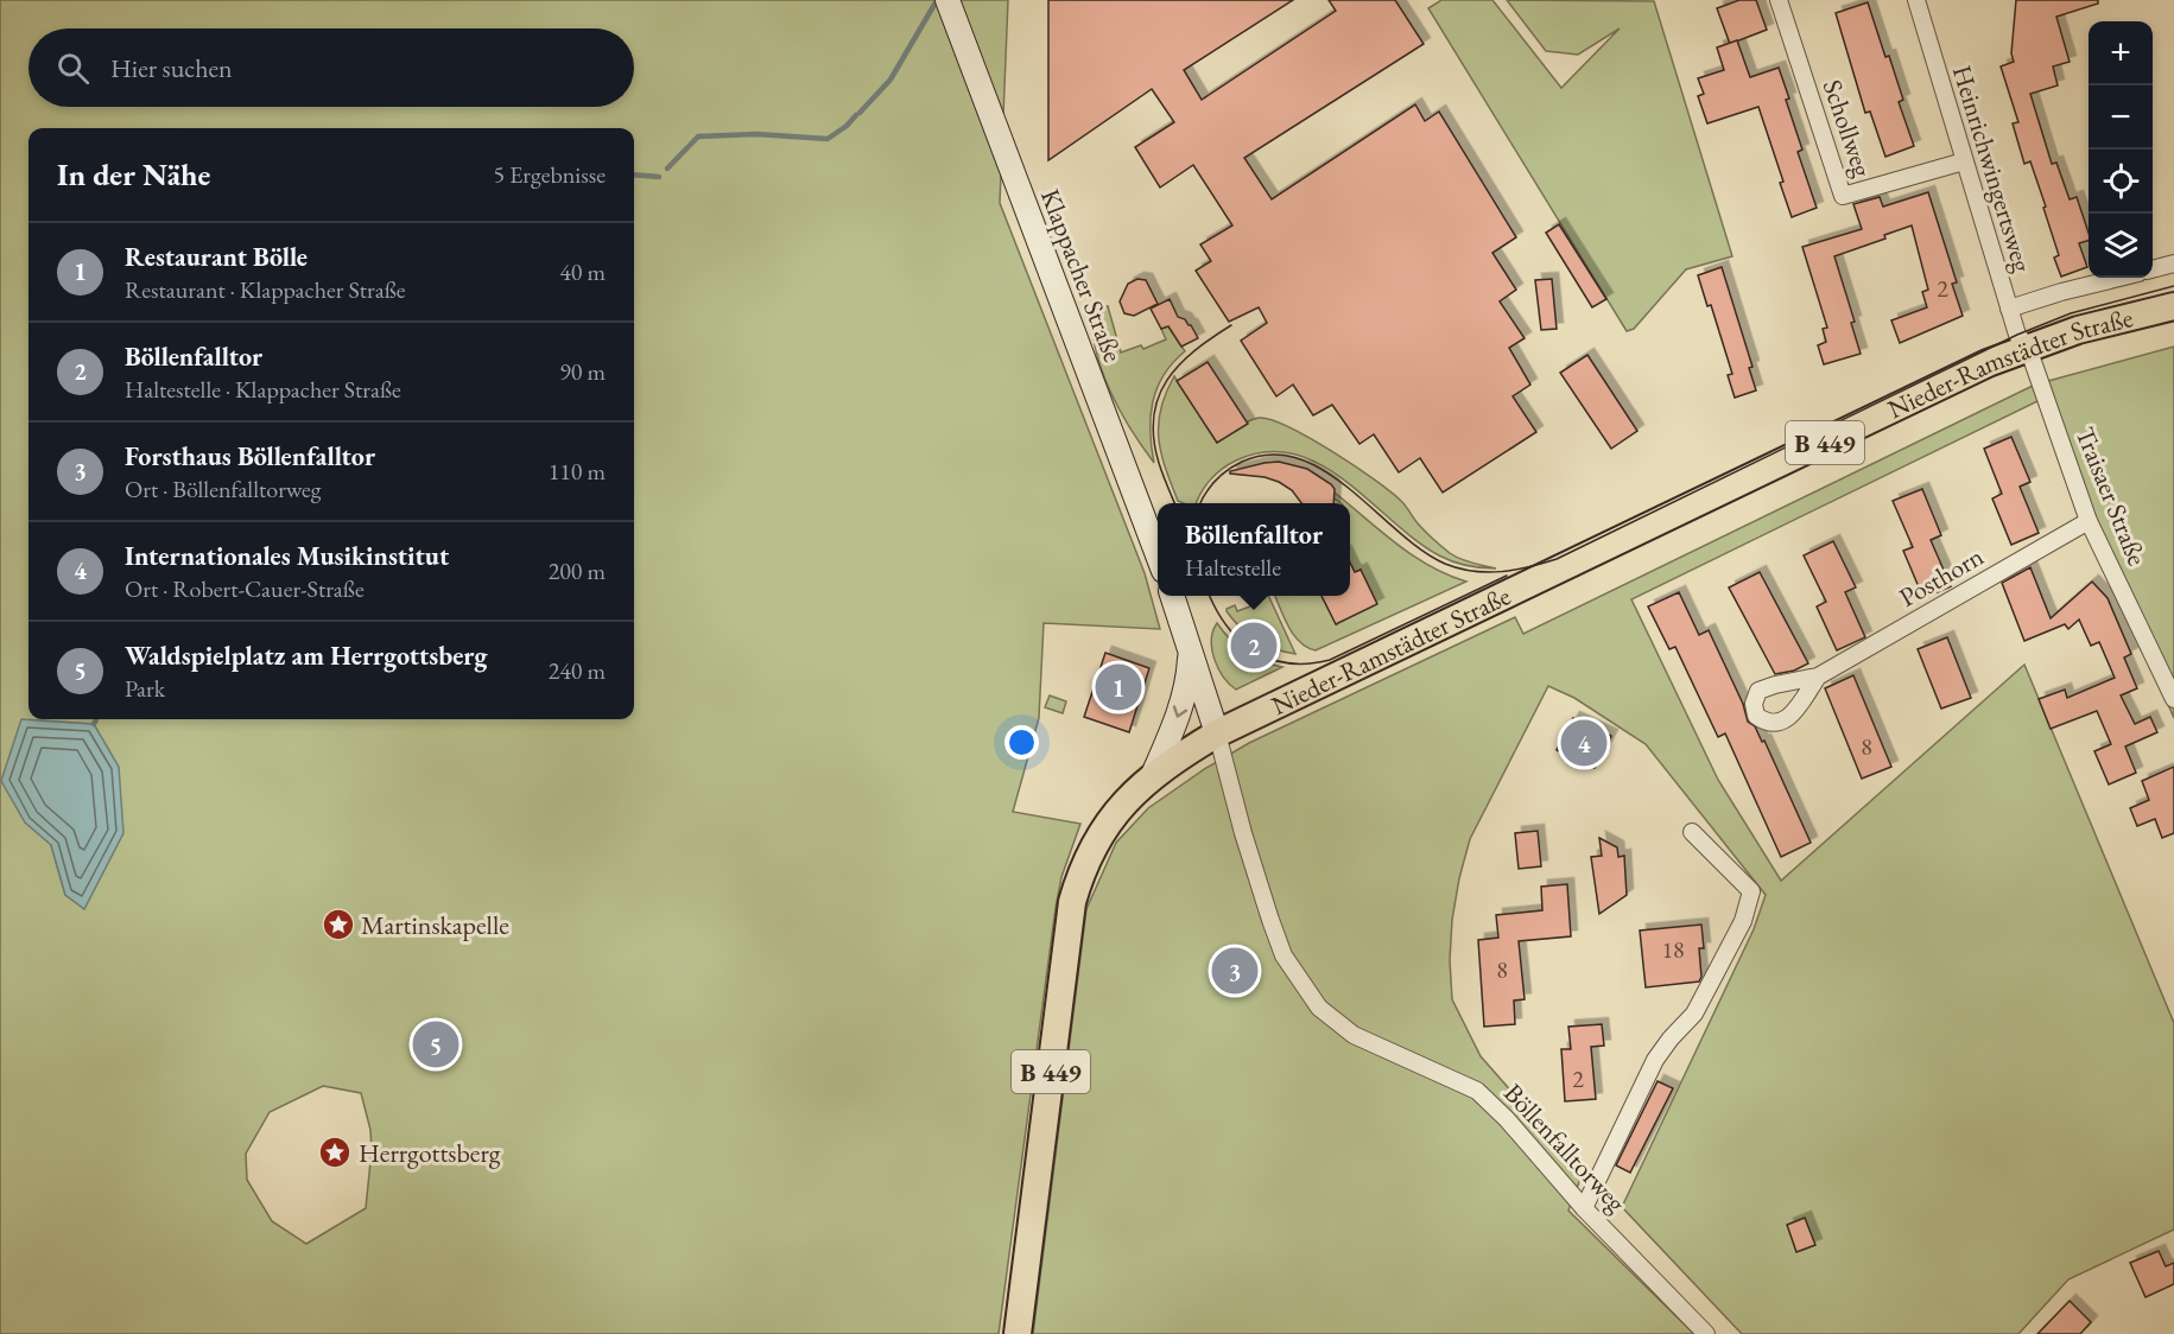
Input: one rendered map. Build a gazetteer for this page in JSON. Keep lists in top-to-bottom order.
{
  "streets": {
    "main road": ["Klappacher Straße", "Nieder-Ramstädter Straße", "B 449"],
    "street": [
      "Schollweg",
      "Heinrichwingertsweg",
      "Traisaer Straße",
      "Posthorn",
      "Böllenfalltorweg"
    ]
  },
  "crossings": [
    ["Schollweg", "Heinrichwingertsweg"],
    ["Heinrichwingertsweg", "Nieder-Ramstädter Straße"],
    ["Heinrichwingertsweg", "Traisaer Straße"],
    ["Nieder-Ramstädter Straße", "Traisaer Straße"],
    ["Nieder-Ramstädter Straße", "Böllenfalltorweg"],
    ["Traisaer Straße", "Posthorn"]
  ],
  "places": {
    "place": ["Martinskapelle", "Herrgottsberg"]
  },
  "house_numbers": [
    "2",
    "8",
    "18",
    "8",
    "2"
  ],
  "page": {
    "map_buttons": ["+", "−"],
    "search": "Hier suchen",
    "heading": ["In der Nähe", "5 Ergebnisse"],
    "list": [
      {
        "mark": "1",
        "name": "Restaurant Bölle",
        "note": "Restaurant · Klappacher Straße",
        "value": "40 m"
      },
      {
        "mark": "2",
        "name": "Böllenfalltor",
        "note": "Haltestelle · Klappacher Straße",
        "value": "90 m"
      },
      {
        "mark": "3",
        "name": "Forsthaus Böllenfalltor",
        "note": "Ort · Böllenfalltorweg",
        "value": "110 m"
      },
      {
        "mark": "4",
        "name": "Internationales Musikinstitut",
        "note": "Ort · Robert-Cauer-Straße",
        "value": "200 m"
      },
      {
        "mark": "5",
        "name": "Waldspielplatz am Herrgottsberg",
        "note": "Park",
        "value": "240 m"
      }
    ],
    "popup": ["Böllenfalltor", "Haltestelle"],
    "pins": [
      "2",
      "1",
      "4",
      "3",
      "5"
    ]
  }
}
